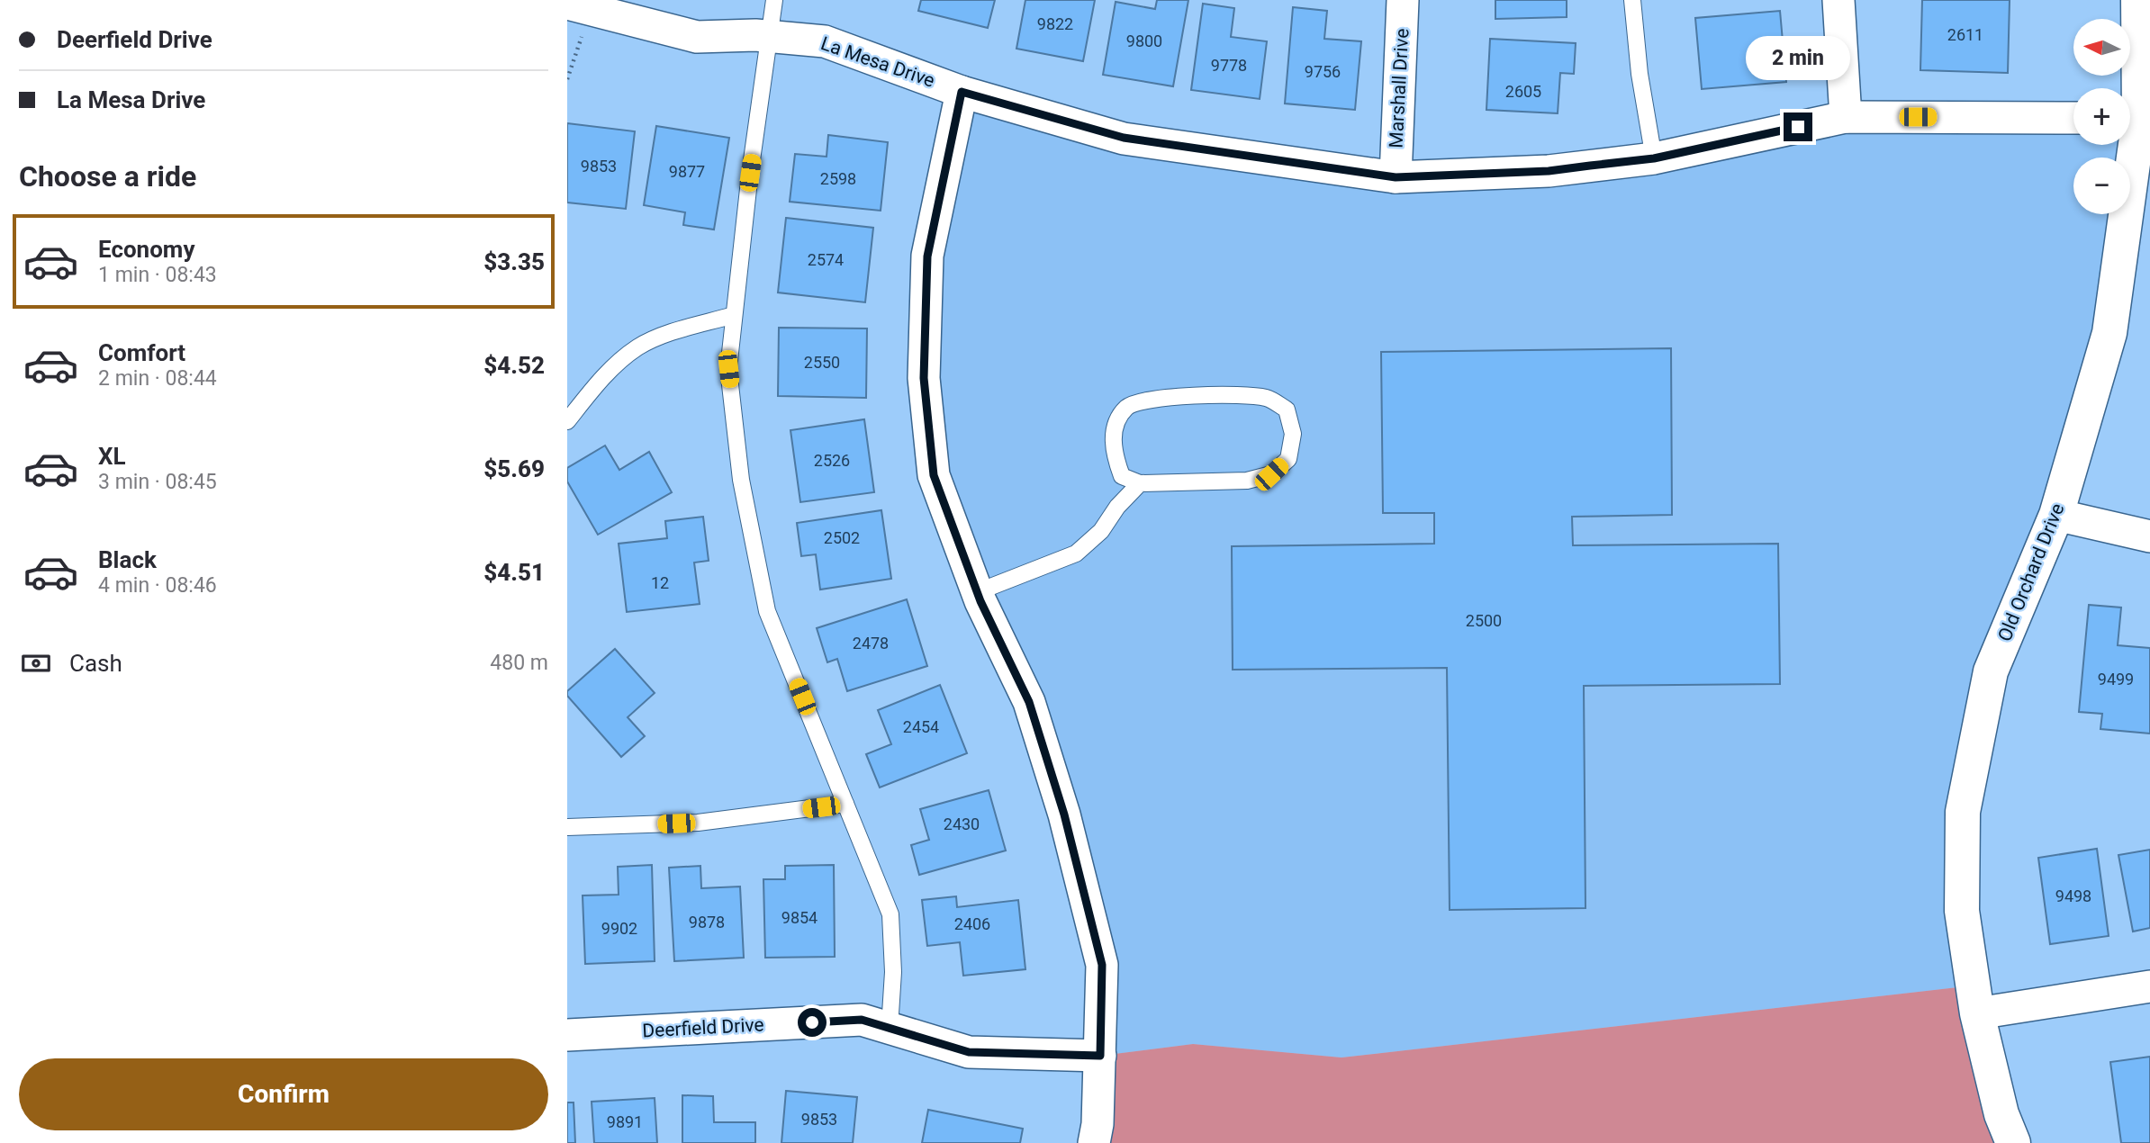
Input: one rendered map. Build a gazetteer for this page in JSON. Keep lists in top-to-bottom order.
{
  "streets": {
    "street": [
      "La Mesa Drive",
      "Marshall Drive",
      "Old Orchard Drive",
      "Deerfield Drive"
    ]
  },
  "crossings": [
    ["La Mesa Drive", "Marshall Drive"]
  ],
  "house_numbers": [
    "9822",
    "2611",
    "9800",
    "9778",
    "9756",
    "2605",
    "9853",
    "9877",
    "2598",
    "2574",
    "2550",
    "2526",
    "2502",
    "12",
    "2500",
    "2478",
    "9499",
    "2454",
    "2430",
    "9498",
    "9854",
    "9878",
    "2406",
    "9902",
    "9853",
    "9891"
  ],
  "north": "left",
  "page": {
    "banner": ["Deerfield Drive", "La Mesa Drive"],
    "map_buttons": ["+", "−"],
    "bubble": "2 min",
    "heading": "Choose a ride",
    "list": [
      {
        "name": "Economy",
        "note": "1 min · 08:43",
        "value": "$3.35"
      },
      {
        "name": "Comfort",
        "note": "2 min · 08:44",
        "value": "$4.52"
      },
      {
        "name": "XL",
        "note": "3 min · 08:45",
        "value": "$5.69"
      },
      {
        "name": "Black",
        "note": "4 min · 08:46",
        "value": "$4.51"
      }
    ],
    "pay": ["Cash", "480 m"],
    "buttons": "Confirm"
  }
}
